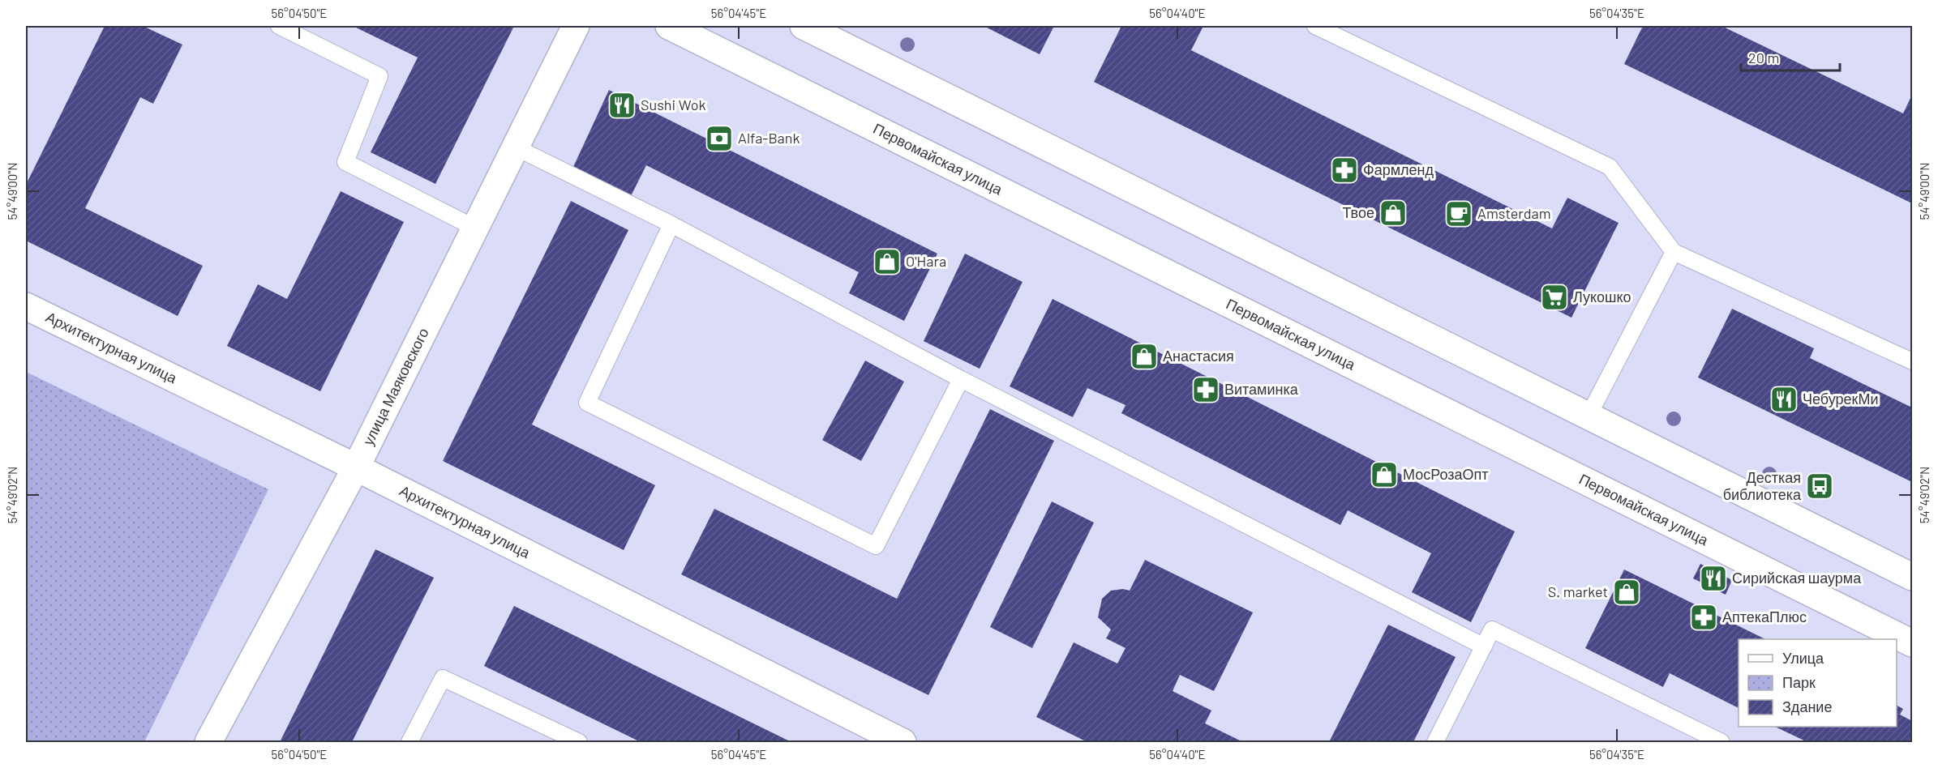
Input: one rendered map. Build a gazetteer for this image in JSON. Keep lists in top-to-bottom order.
{
  "streets": {
    "main road": ["Первомайская улица", "Архитектурная улица", "улица Маяковского"]
  },
  "crossings": [
    ["Архитектурная улица", "улица Маяковского"]
  ],
  "places": {
    "restaurant": ["Sushi Wok", "ЧебурекМи", "Сирийская шаурма"],
    "bank": ["Alfa-Bank"],
    "pharmacy": ["Фармленд", "Витаминка", "АптекаПлюс"],
    "shop": [
      "Твое",
      "O'Hara",
      "Анастасия",
      "МосРозаОпт",
      "S. market"
    ],
    "cafe": ["Amsterdam"],
    "supermarket": ["Лукошко"],
    "bus stop": ["Десткая библиотека"]
  },
  "legend": ["Улица", "Парк", "Здание"],
  "scale_bar": "20 m",
  "coordinates": [
    "56°04'50\"E",
    "56°04'45\"E",
    "56°04'40\"E",
    "56°04'35\"E",
    "54°49'00\"N",
    "54°49'02\"N"
  ]
}
